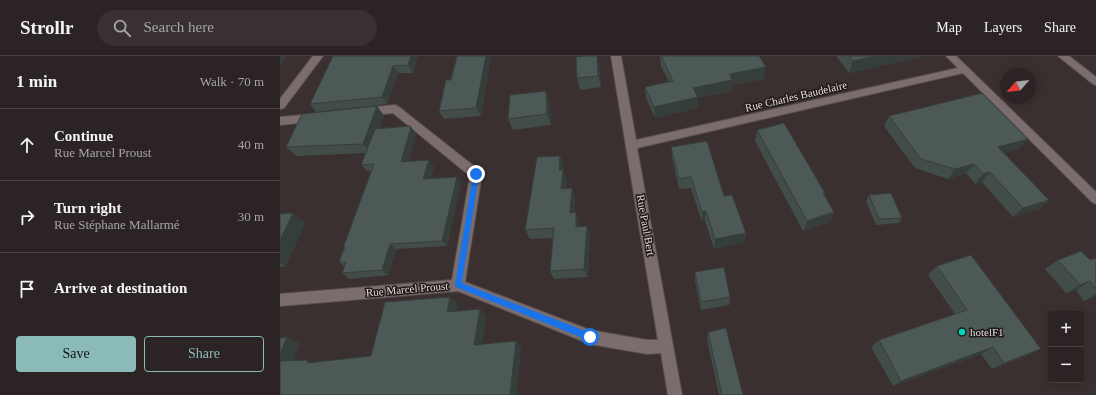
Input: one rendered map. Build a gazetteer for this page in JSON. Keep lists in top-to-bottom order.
{
  "streets": {
    "street": ["Rue Charles Baudelaire", "Rue Paul Bert", "Rue Marcel Proust"]
  },
  "crossings": [
    ["Rue Charles Baudelaire", "Rue Paul Bert"],
    ["Rue Paul Bert", "Rue Marcel Proust"]
  ],
  "places": ["hotelF1"],
  "north": "bottom left",
  "page": {
    "header": "Strollr",
    "search": "Search here",
    "nav": ["Map", "Layers", "Share"],
    "heading": ["1 min", "Walk · 70 m"],
    "list": [
      ["Continue", "Rue Marcel Proust", "40 m"],
      ["Turn right", "Rue Stéphane Mallarmé", "30 m"],
      "Arrive at destination"
    ],
    "map_buttons": ["+", "−"],
    "buttons": ["Save", "Share"]
  }
}
